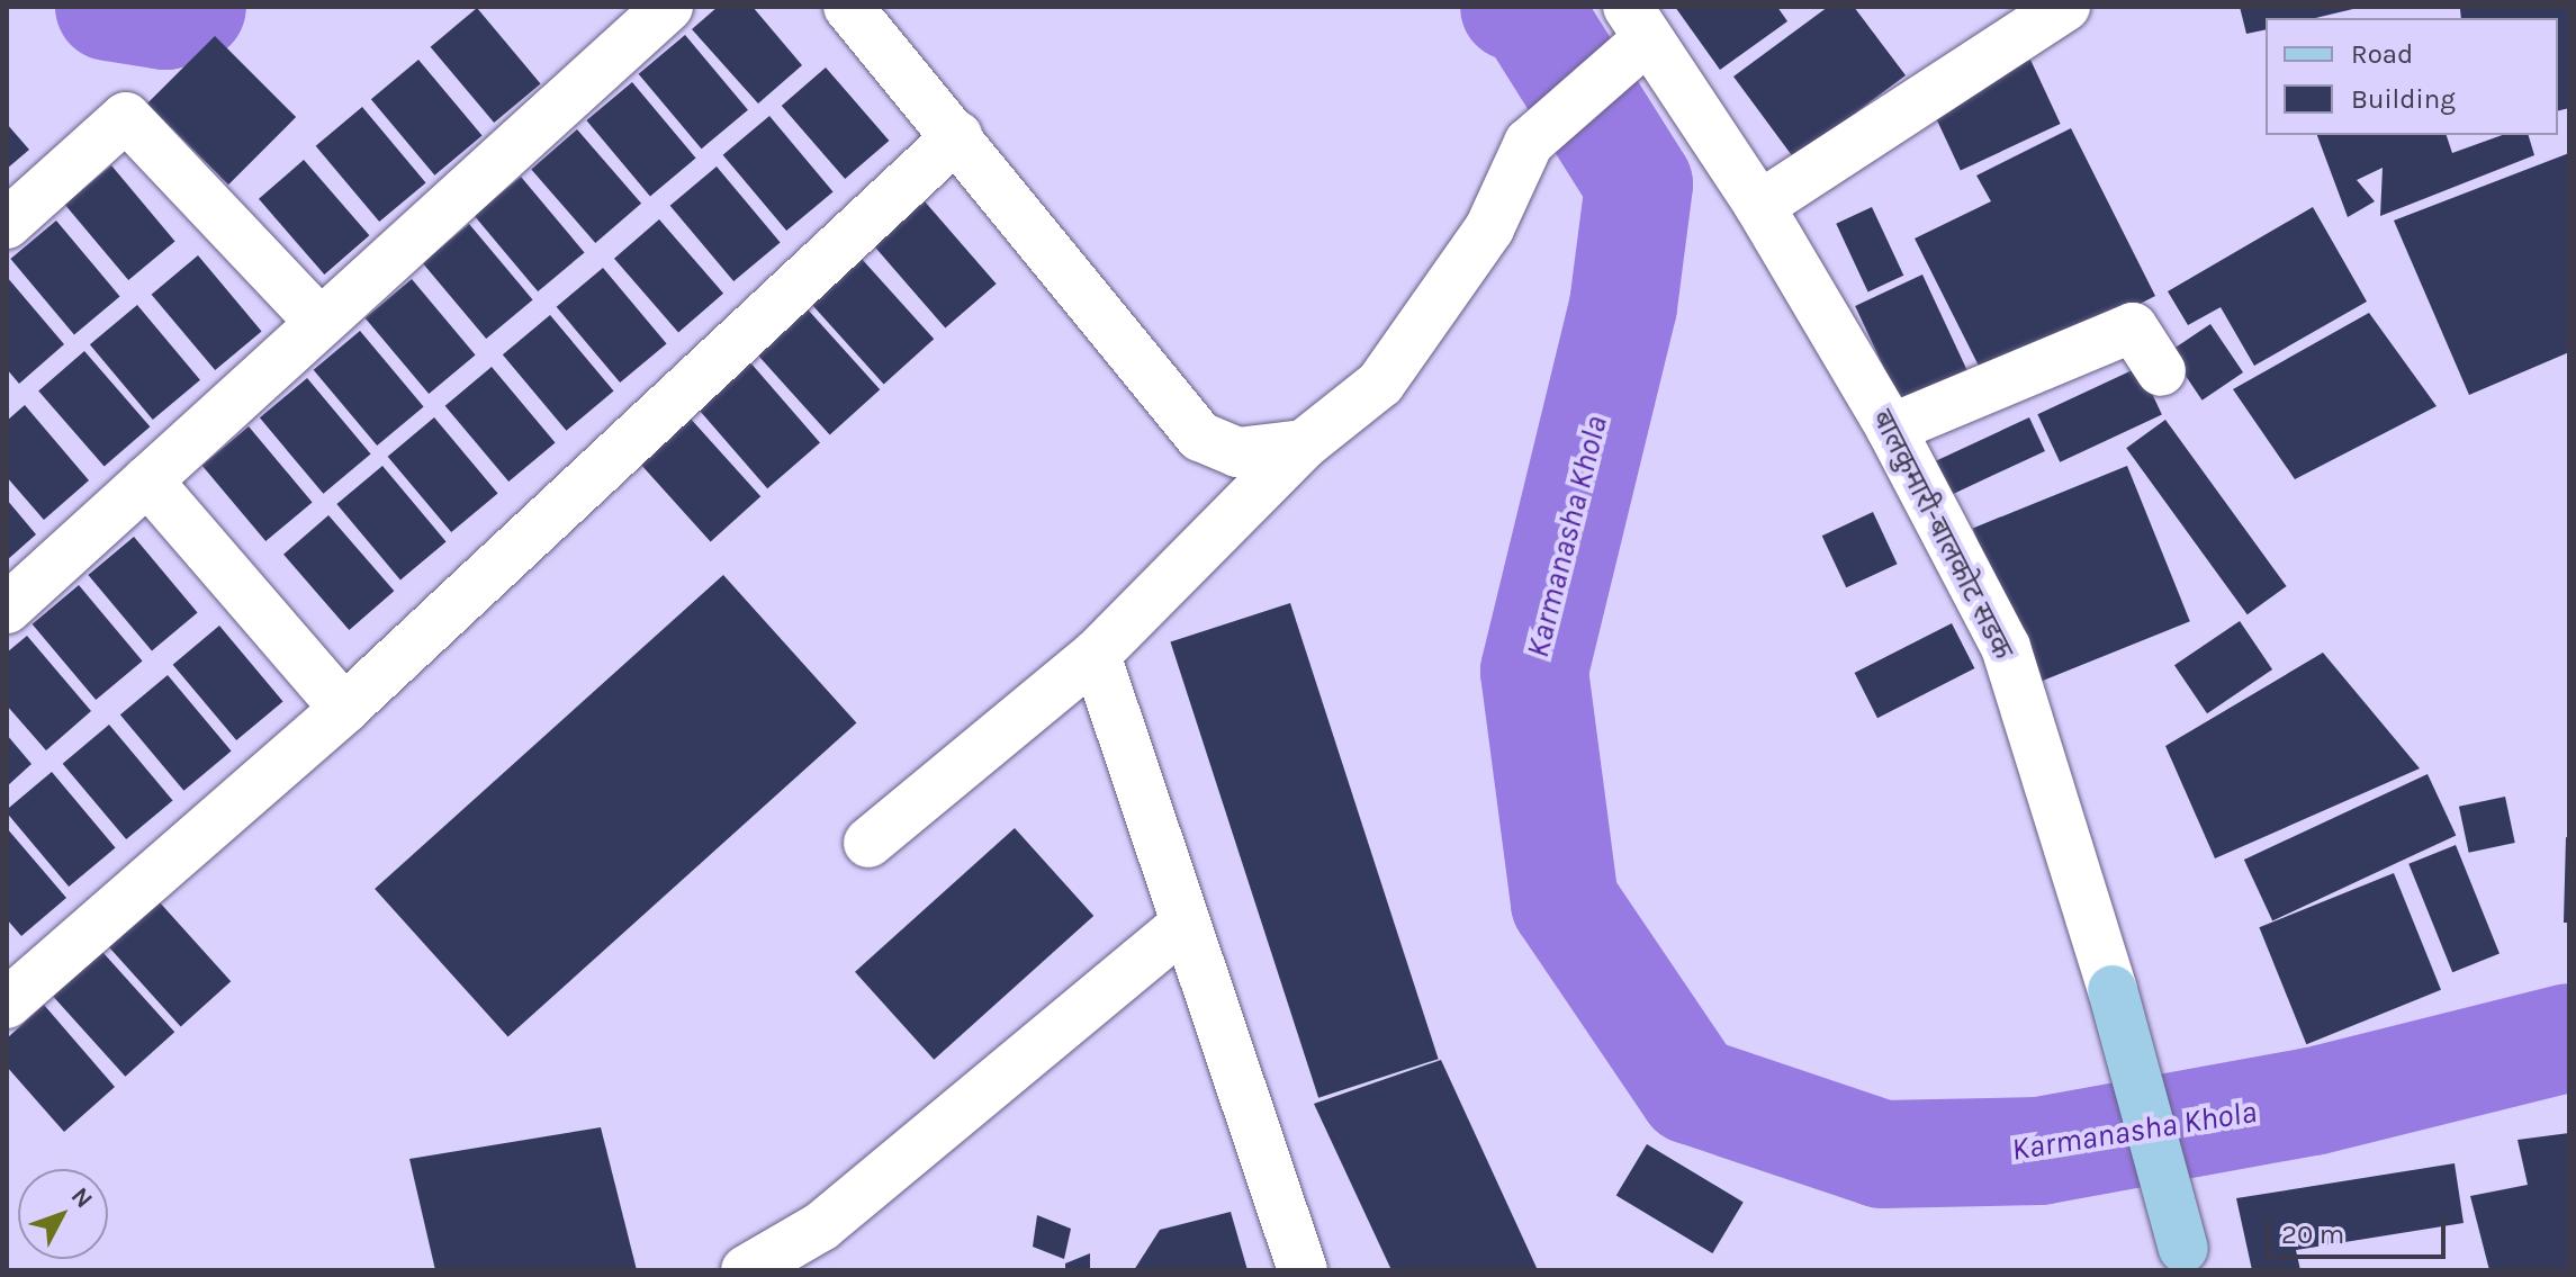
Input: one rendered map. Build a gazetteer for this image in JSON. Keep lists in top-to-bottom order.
{
  "streets": {
    "main road": ["बालकुमारी-बालकोट सडक"]
  },
  "water": ["Karmanasha Khola"],
  "legend": ["Road", "Building"],
  "scale_bar": "20 m",
  "north": "top right"
}
